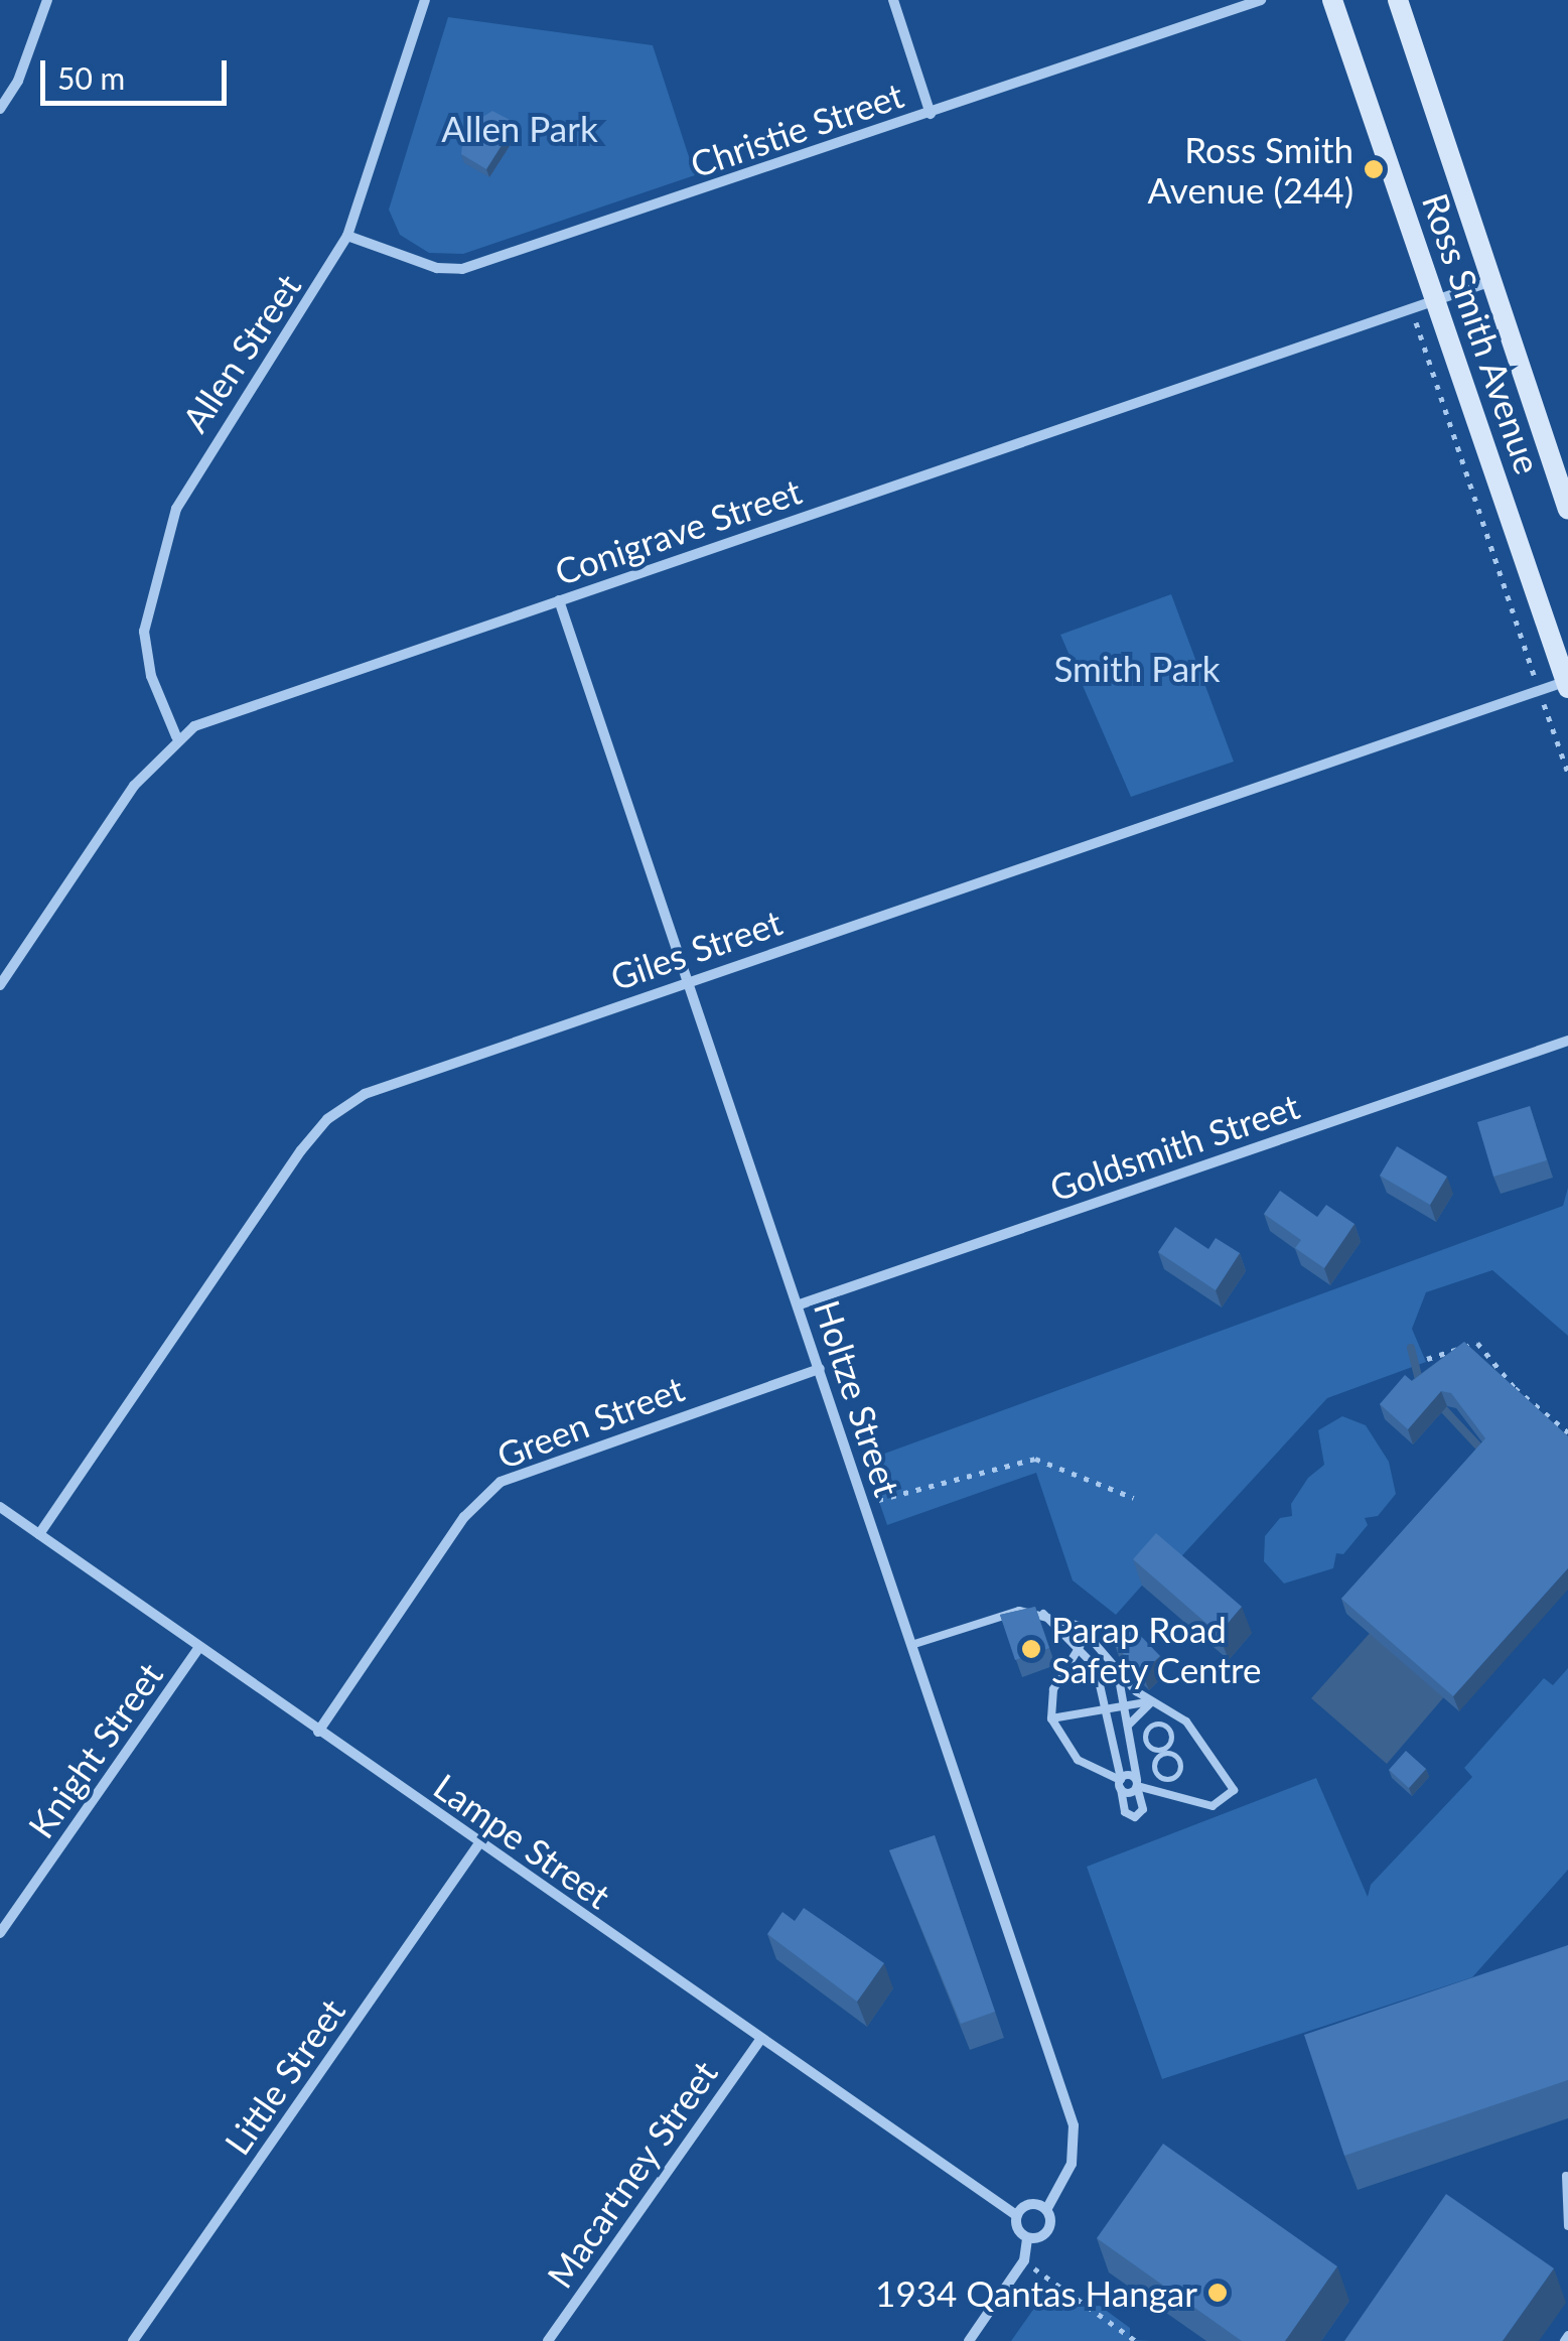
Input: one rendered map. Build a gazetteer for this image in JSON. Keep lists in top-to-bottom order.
{
  "streets": {
    "street": [
      "Christie Street",
      "Ross Smith Avenue",
      "Allen Street",
      "Conigrave Street",
      "Giles Street",
      "Goldsmith Street",
      "Holtze Street",
      "Green Street",
      "Knight Street",
      "Lampe Street",
      "Little Street",
      "Macartney Street"
    ]
  },
  "crossings": [
    ["Christie Street", "Allen Street"],
    ["Ross Smith Avenue", "Conigrave Street"],
    ["Ross Smith Avenue", "Giles Street"],
    ["Allen Street", "Conigrave Street"],
    ["Conigrave Street", "Holtze Street"],
    ["Giles Street", "Holtze Street"],
    ["Giles Street", "Lampe Street"],
    ["Goldsmith Street", "Holtze Street"],
    ["Holtze Street", "Green Street"],
    ["Holtze Street", "Lampe Street"],
    ["Green Street", "Lampe Street"],
    ["Knight Street", "Lampe Street"],
    ["Lampe Street", "Little Street"],
    ["Lampe Street", "Macartney Street"]
  ],
  "parks": ["Allen Park", "Smith Park"],
  "places": ["Ross Smith Avenue (244)", "Parap Road Safety Centre", "1934 Qantas Hangar"],
  "scale_bar": "50 m"
}
